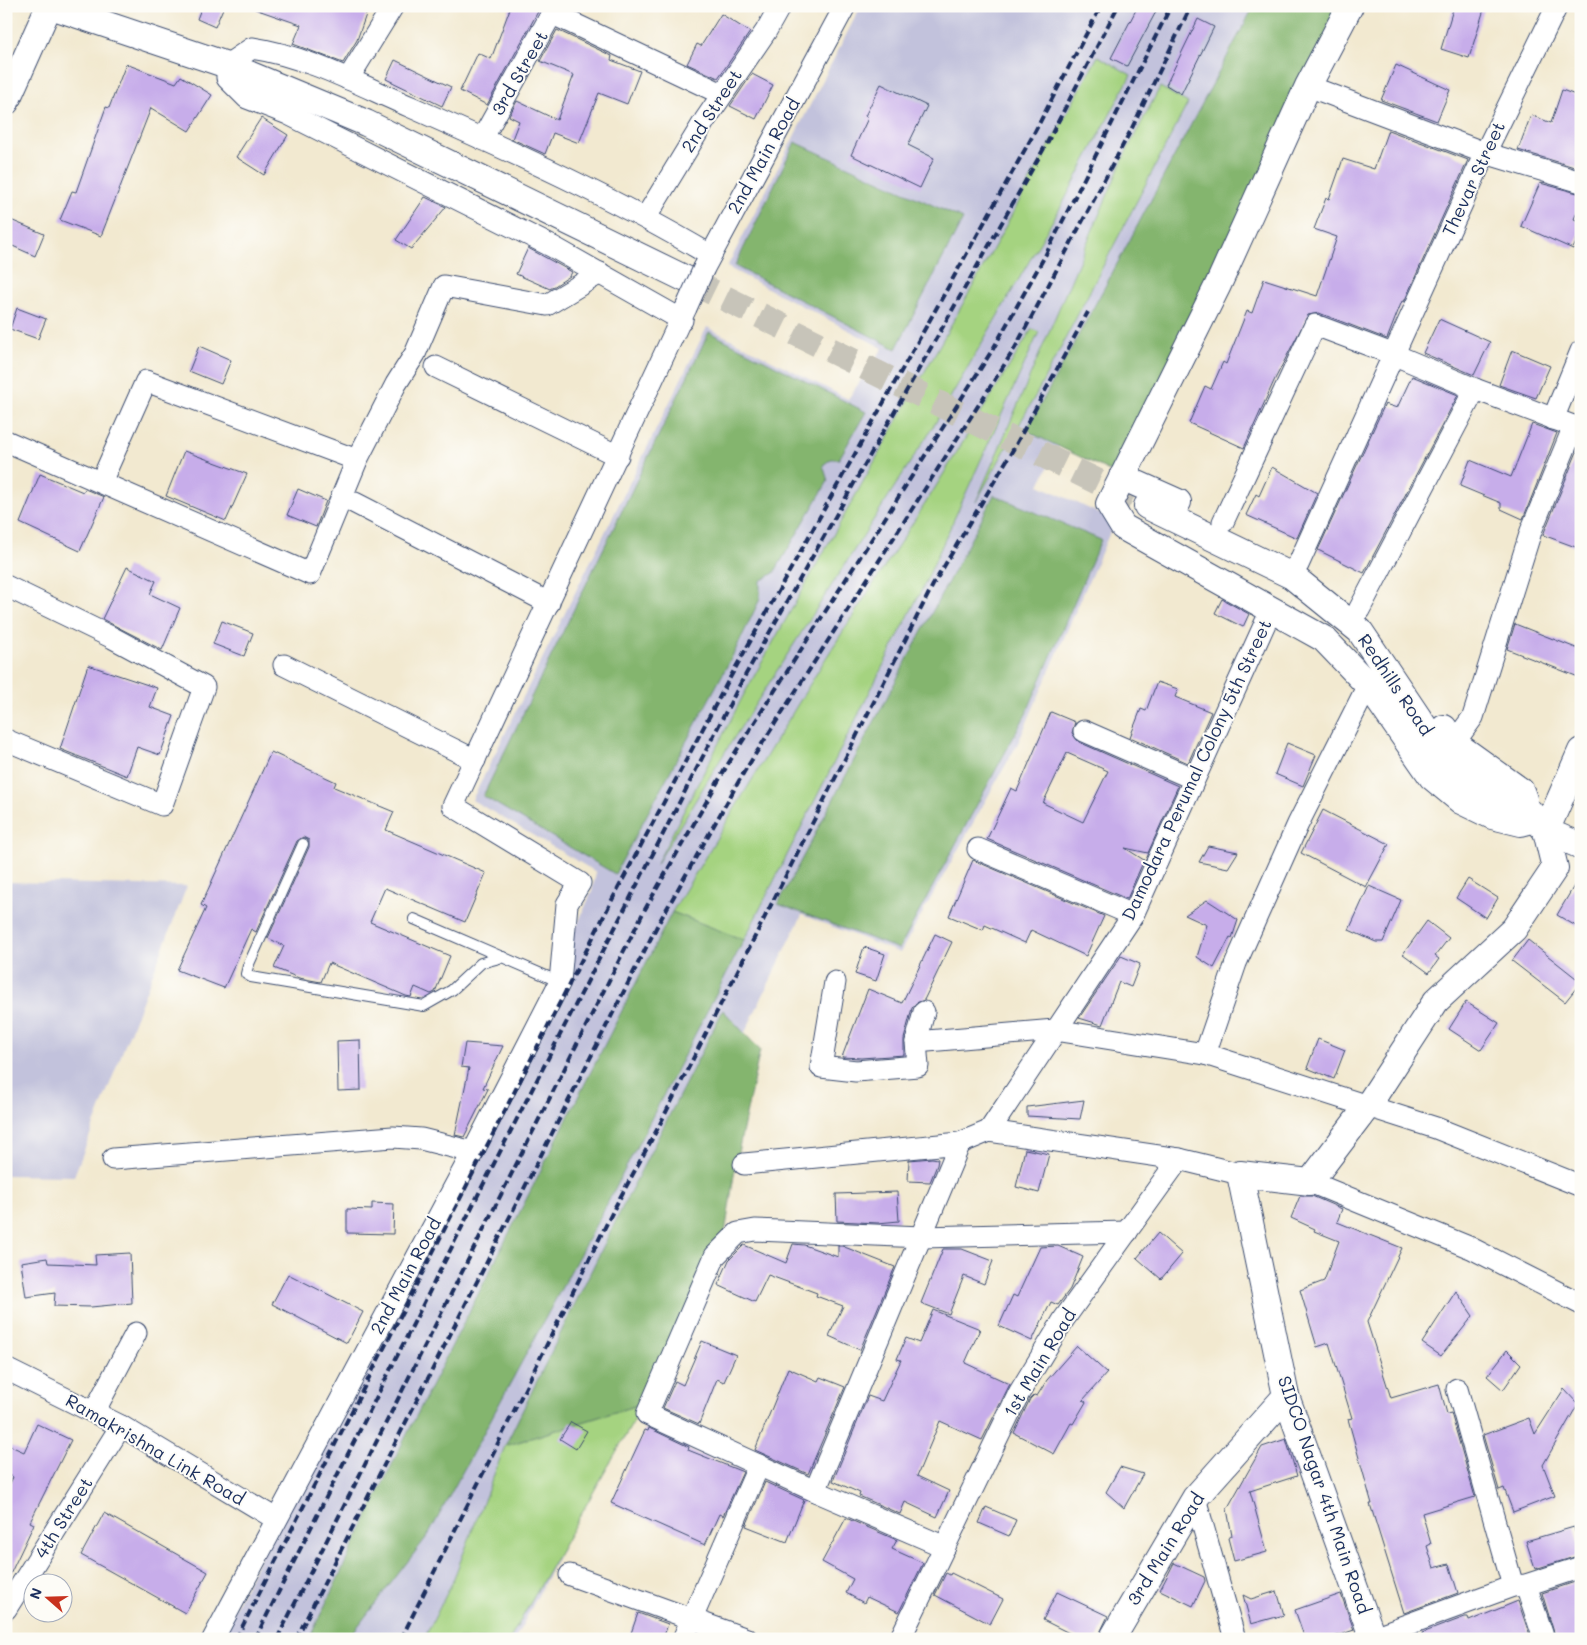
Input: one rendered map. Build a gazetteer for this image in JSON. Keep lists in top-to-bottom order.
{
  "streets": {
    "street": [
      "3rd Street",
      "2nd Street",
      "2nd Main Road",
      "Thevar Street",
      "Redhills Road",
      "Damodara Perumal Colony 5th Street",
      "1st Main Road",
      "Ramakrishna Link Road",
      "SIDCO Nagar 4th Main Road",
      "4th Street",
      "3rd Main Road"
    ]
  },
  "crossings": [
    ["2nd Main Road", "Ramakrishna Link Road"],
    ["Ramakrishna Link Road", "4th Street"],
    ["SIDCO Nagar 4th Main Road", "3rd Main Road"]
  ],
  "north": "left"
}
